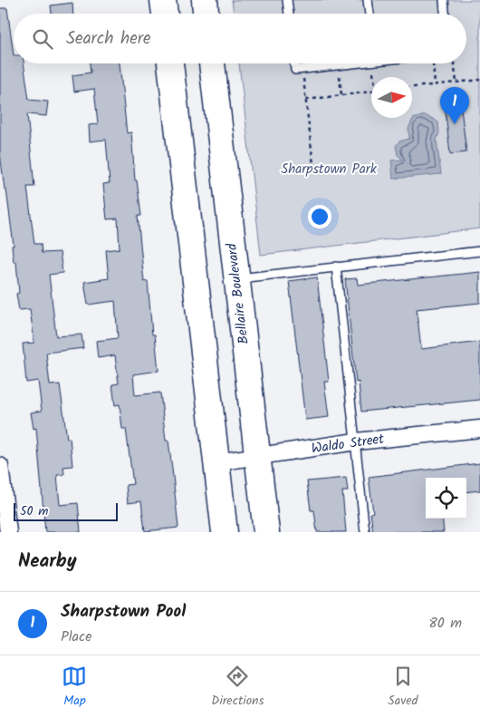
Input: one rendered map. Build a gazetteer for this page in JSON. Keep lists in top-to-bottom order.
{
  "streets": {
    "main road": ["Bellaire Boulevard"],
    "street": ["Waldo Street"]
  },
  "crossings": [
    ["Bellaire Boulevard", "Waldo Street"]
  ],
  "parks": ["Sharpstown Park"],
  "scale_bar": "50 m",
  "north": "right",
  "page": {
    "search": "Search here",
    "pins": "1",
    "scale": "50 m",
    "heading": "Nearby",
    "list": [
      {
        "mark": "1",
        "name": "Sharpstown Pool",
        "note": "Place",
        "value": "80 m"
      }
    ],
    "nav": ["Map", "Directions", "Saved"]
  }
}
